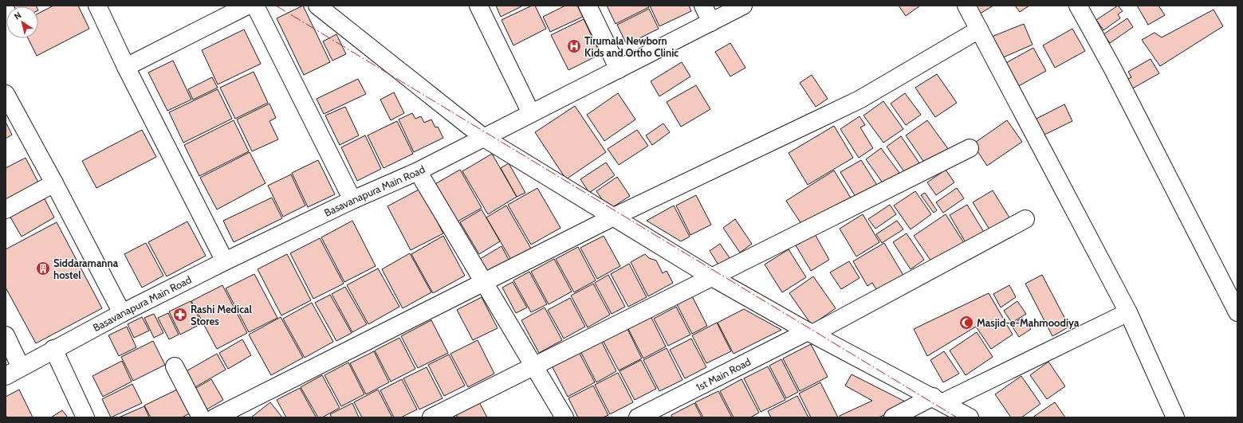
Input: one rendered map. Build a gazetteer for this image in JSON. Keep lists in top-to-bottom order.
{
  "streets": {
    "street": ["Basavanapura Main Road", "1st Main Road"]
  },
  "places": {
    "hospital": ["Tirumala Newborn Kids and Ortho Clinic"],
    "building": ["Siddaramanna hostel"],
    "pharmacy": ["Rashi Medical Stores"],
    "mosque": ["Masjid-e-Mahmoodiya"]
  },
  "north": "top left"
}
